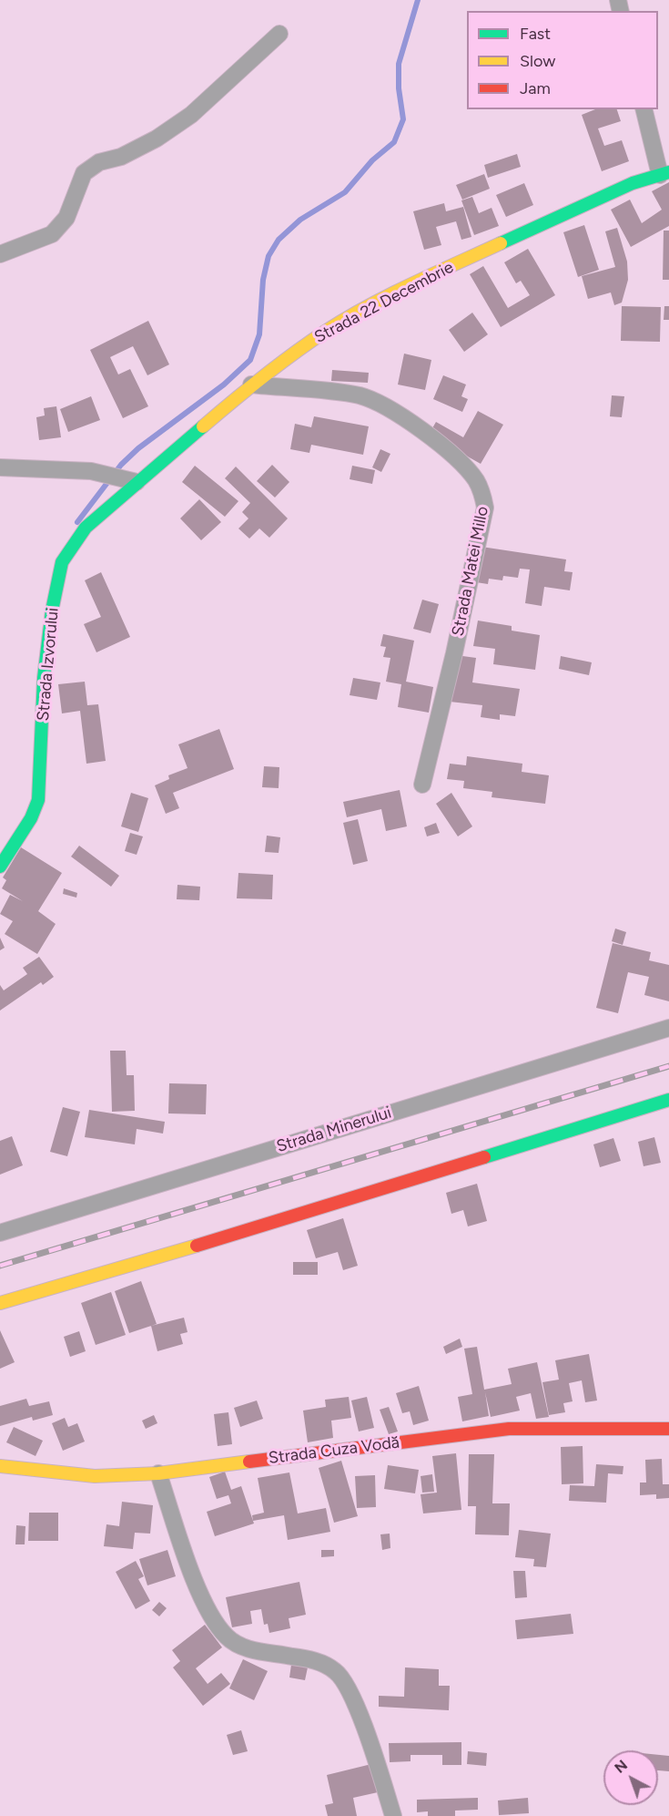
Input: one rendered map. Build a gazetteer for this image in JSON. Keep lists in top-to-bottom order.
{
  "streets": {
    "street": [
      "Strada 22 Decembrie",
      "Strada Matei Millo",
      "Strada Izvorului",
      "Strada Minerului",
      "Strada Cuza Vodă"
    ]
  },
  "crossings": [
    ["Strada 22 Decembrie", "Strada Matei Millo"],
    ["Strada 22 Decembrie", "Strada Izvorului"]
  ],
  "legend": ["Fast", "Slow", "Jam"],
  "north": "top left"
}
